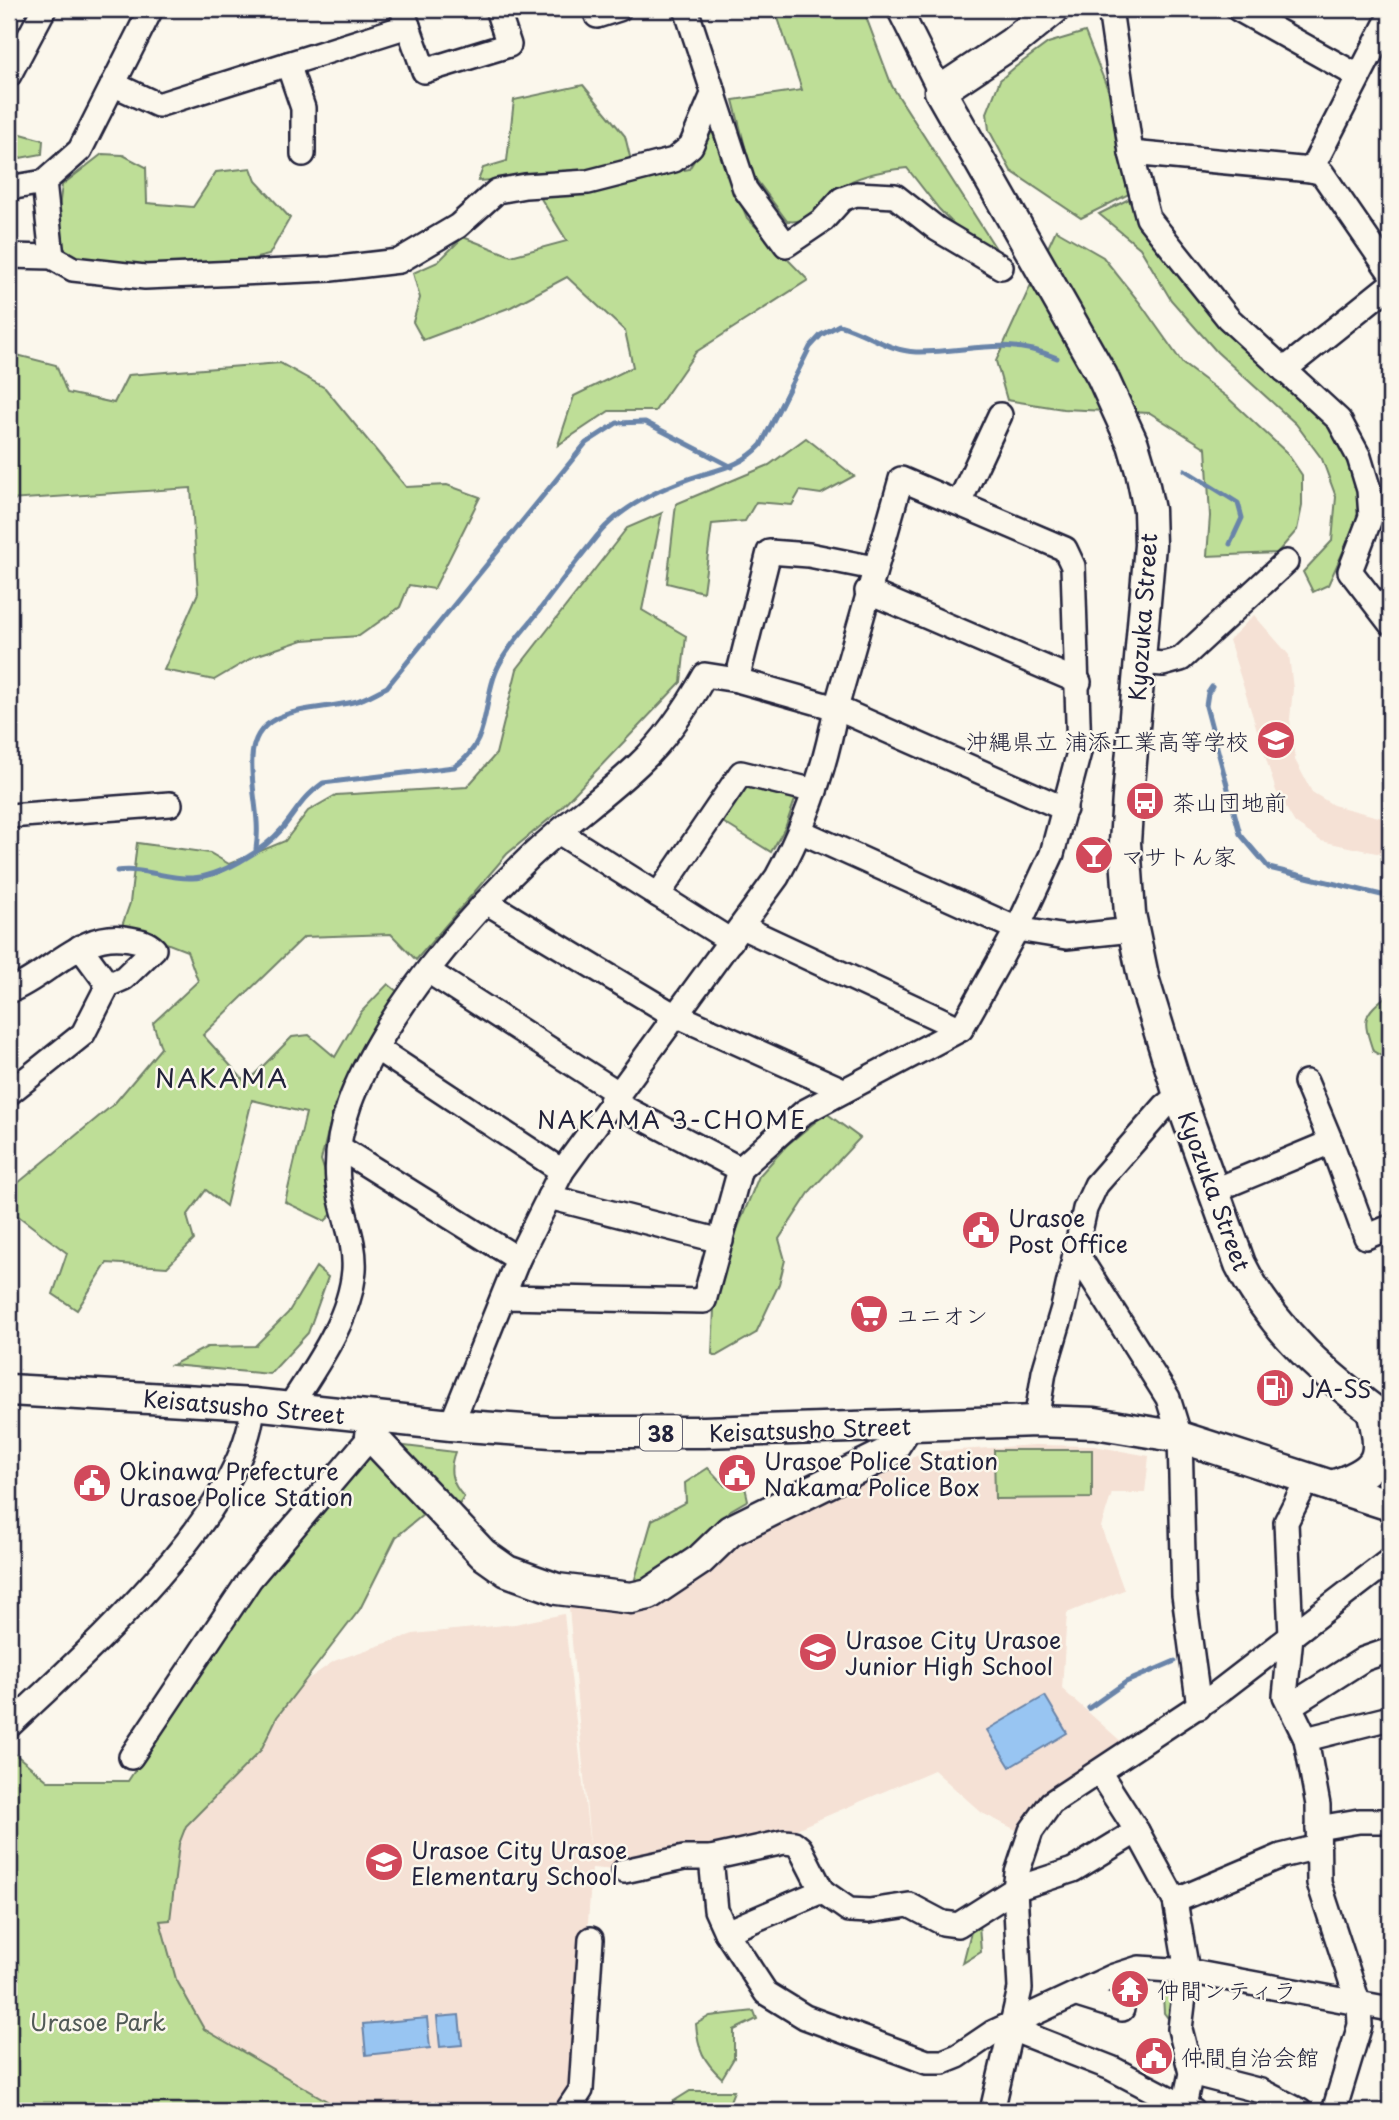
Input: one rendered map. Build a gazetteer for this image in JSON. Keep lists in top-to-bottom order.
{
  "streets": {
    "main road": ["Kyozuka Street", "Keisatsusho Street", "38"]
  },
  "districts": ["NAKAMA", "NAKAMA 3-CHOME"],
  "parks": ["Urasoe Park"],
  "places": {
    "school or university": ["沖縄県立 浦添工業高等学校", "Urasoe City Urasoe Junior High School", "Urasoe City Urasoe Elementary School"],
    "bus stop": ["茶山団地前"],
    "bar": ["マサトん家"],
    "public building": [
      "Urasoe Post Office",
      "Urasoe Police Station Nakama Police Box",
      "Okinawa Prefecture Urasoe Police Station",
      "仲間自治会館"
    ],
    "supermarket": ["ユニオン"],
    "fuel station": ["JA-SS"],
    "temple": ["仲間ンティラ"]
  }
}
